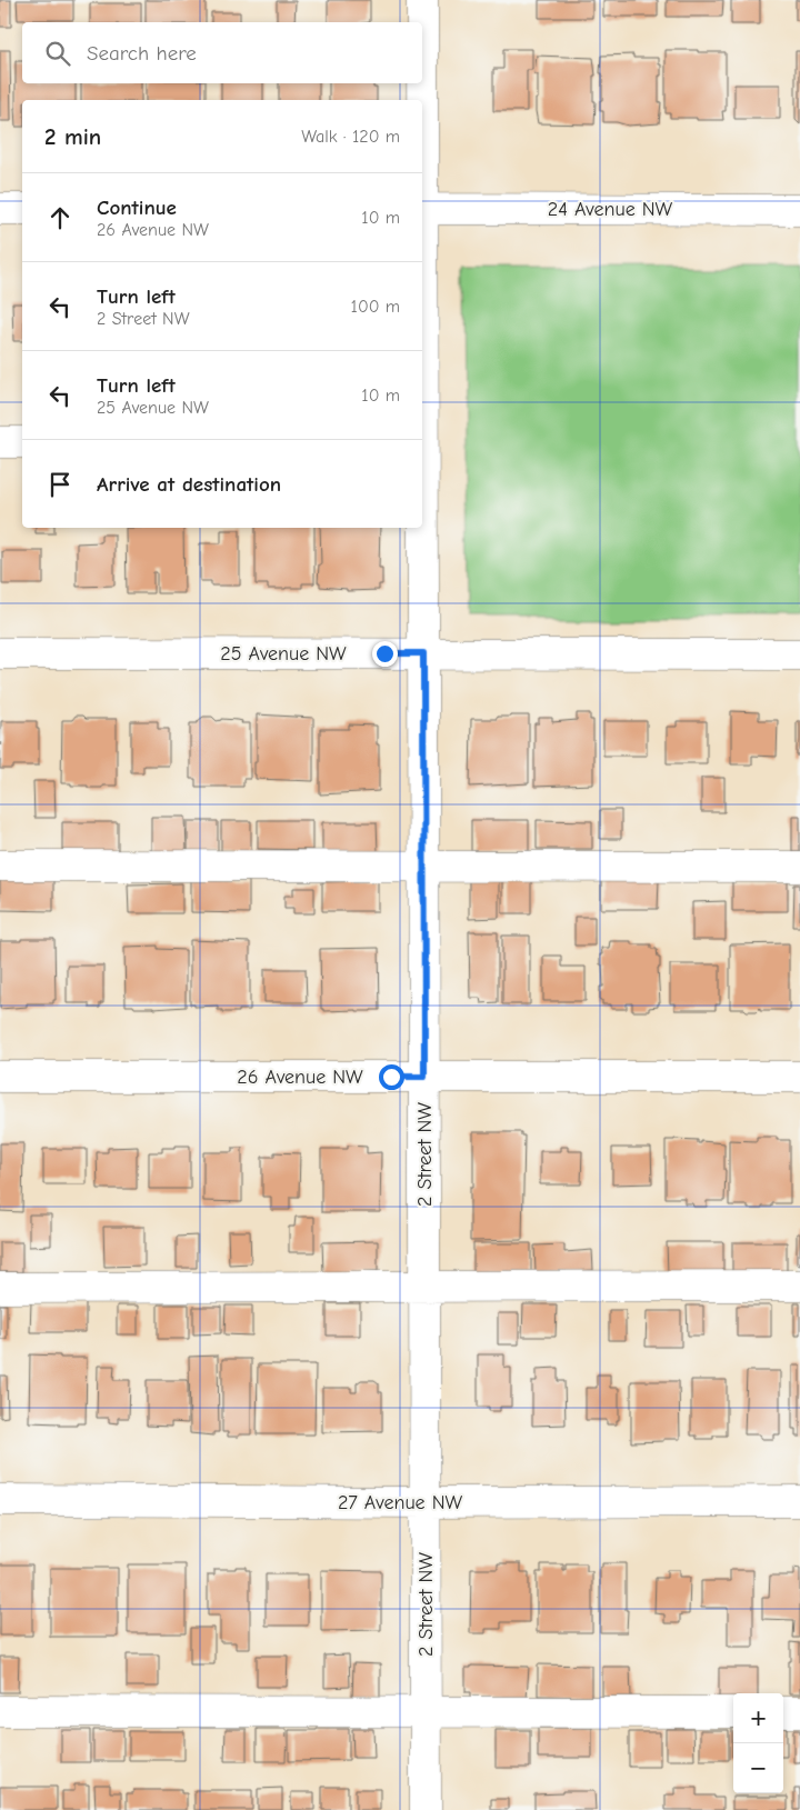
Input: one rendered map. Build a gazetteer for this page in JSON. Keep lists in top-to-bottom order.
{
  "streets": {
    "street": [
      "24 Avenue NW",
      "25 Avenue NW",
      "26 Avenue NW",
      "2 Street NW",
      "27 Avenue NW"
    ]
  },
  "crossings": [
    ["25 Avenue NW", "2 Street NW"],
    ["26 Avenue NW", "2 Street NW"],
    ["2 Street NW", "27 Avenue NW"]
  ],
  "page": {
    "search": "Search here",
    "heading": ["2 min", "Walk · 120 m"],
    "list": [
      ["Continue", "26 Avenue NW", "10 m"],
      ["Turn left", "2 Street NW", "100 m"],
      ["Turn left", "25 Avenue NW", "10 m"],
      "Arrive at destination"
    ],
    "map_buttons": ["+", "−"]
  }
}
